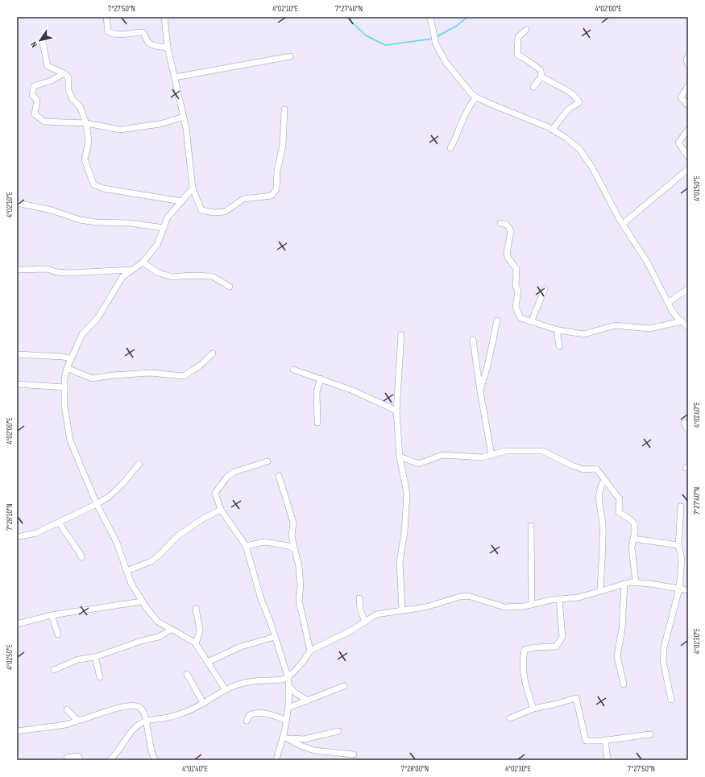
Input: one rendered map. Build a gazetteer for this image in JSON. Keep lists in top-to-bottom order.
{
  "north": "bottom left",
  "coordinates": [
    "7°27'50\"N",
    "4°02'10\"E",
    "7°27'40\"N",
    "4°02'00\"E",
    "4°01'50\"E",
    "4°01'40\"E",
    "7°28'10\"N",
    "4°01'30\"E",
    "7°28'00\"N"
  ]
}
